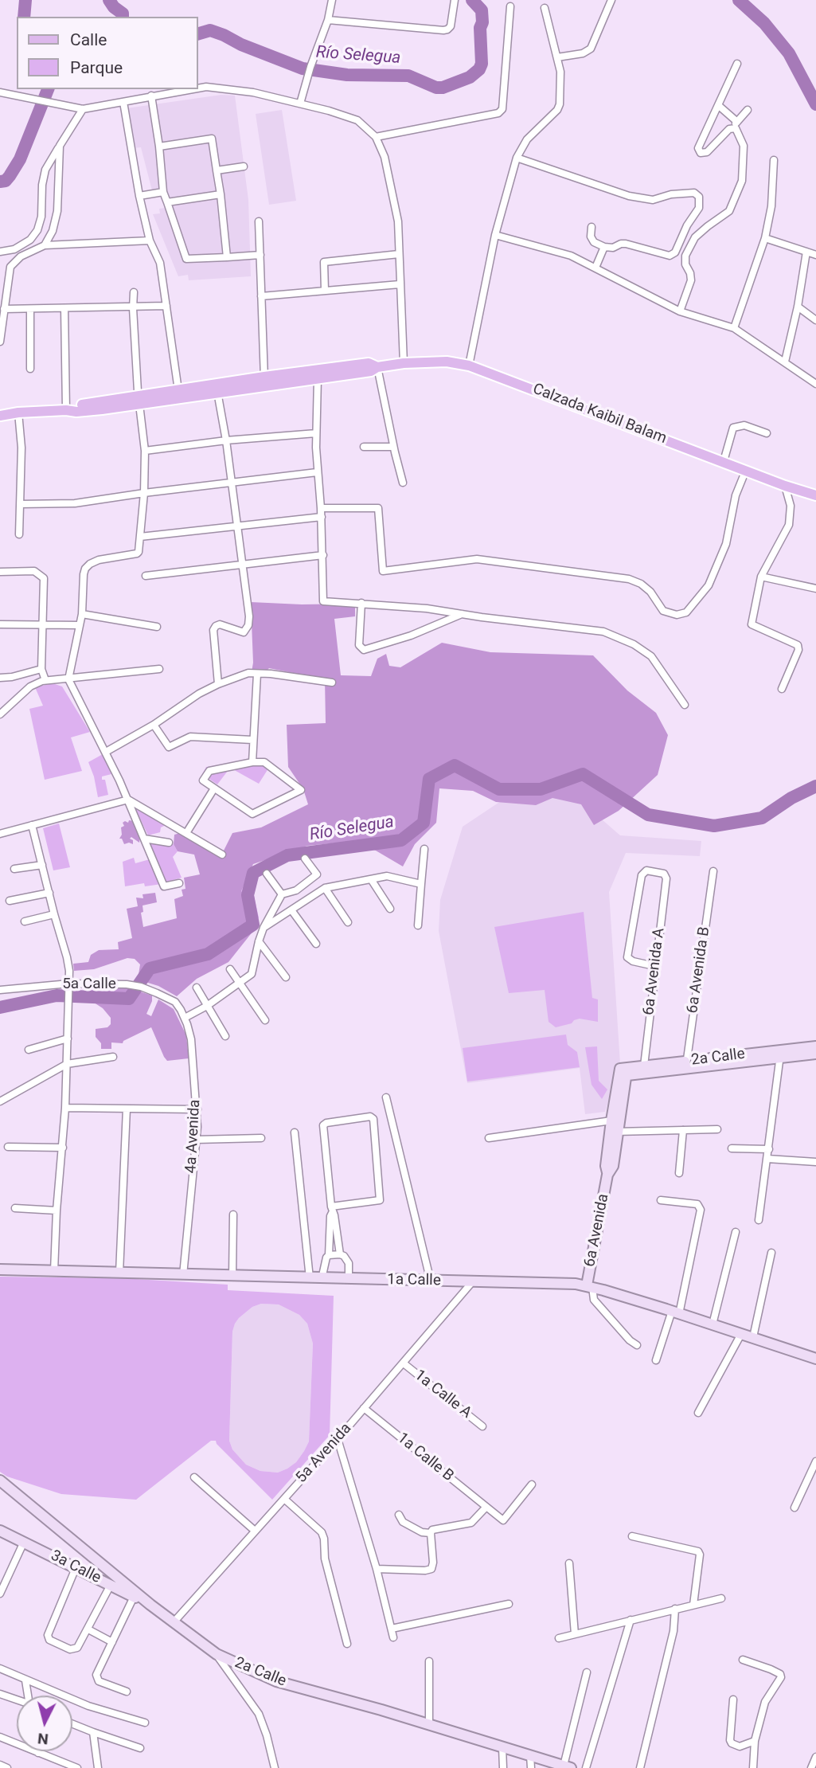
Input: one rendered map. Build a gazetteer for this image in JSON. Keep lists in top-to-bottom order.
{
  "streets": {
    "main road": [
      "Calzada Kaibil Balam",
      "2a Calle",
      "6a Avenida",
      "1a Calle",
      "3a Calle"
    ],
    "street": [
      "6a Avenida B",
      "6a Avenida A",
      "5a Calle",
      "4a Avenida",
      "1a Calle A",
      "5a Avenida",
      "1a Calle B"
    ]
  },
  "crossings": [
    ["6a Avenida B", "2a Calle"],
    ["6a Avenida A", "2a Calle"],
    ["5a Calle", "4a Avenida"],
    ["2a Calle", "6a Avenida"],
    ["2a Calle", "5a Avenida"],
    ["2a Calle", "3a Calle"],
    ["4a Avenida", "1a Calle"],
    ["6a Avenida", "1a Calle"],
    ["1a Calle", "5a Avenida"],
    ["1a Calle A", "5a Avenida"],
    ["5a Avenida", "1a Calle B"]
  ],
  "water": ["Río Selegua"],
  "legend": ["Calle", "Parque"],
  "north": "bottom"
}
